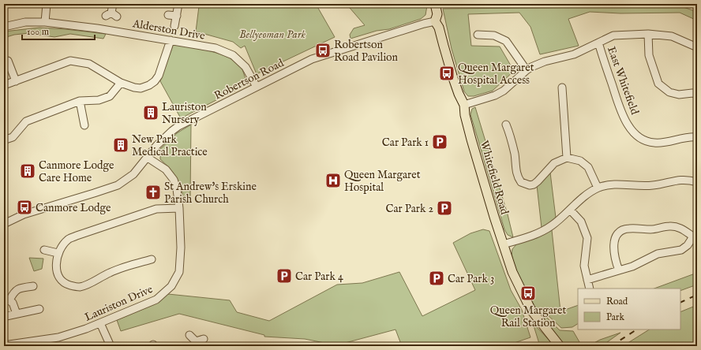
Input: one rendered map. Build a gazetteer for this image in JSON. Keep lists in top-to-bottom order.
{
  "streets": {
    "main road": ["Whitefield Road"],
    "street": [
      "Alderston Drive",
      "Robertson Road",
      "East Whitefield",
      "Lauriston Drive"
    ]
  },
  "crossings": [
    ["Alderston Drive", "Robertson Road"],
    ["Robertson Road", "Whitefield Road"],
    ["Robertson Road", "Lauriston Drive"]
  ],
  "parks": ["Bellyeoman Park"],
  "places": {
    "bus stop": [
      "Robertson Road Pavilion",
      "Queen Margaret Hospital Access",
      "Canmore Lodge",
      "Queen Margaret Rail Station"
    ],
    "building": ["Lauriston Nursery", "New Park Medical Practice", "Canmore Lodge Care Home"],
    "parking": [
      "Car Park 1",
      "Car Park 2",
      "Car Park 4",
      "Car Park 3"
    ],
    "hospital": ["Queen Margaret Hospital"],
    "church": ["St Andrew's Erskine Parish Church"]
  },
  "legend": ["Road", "Park"],
  "scale_bar": "100 m"
}
